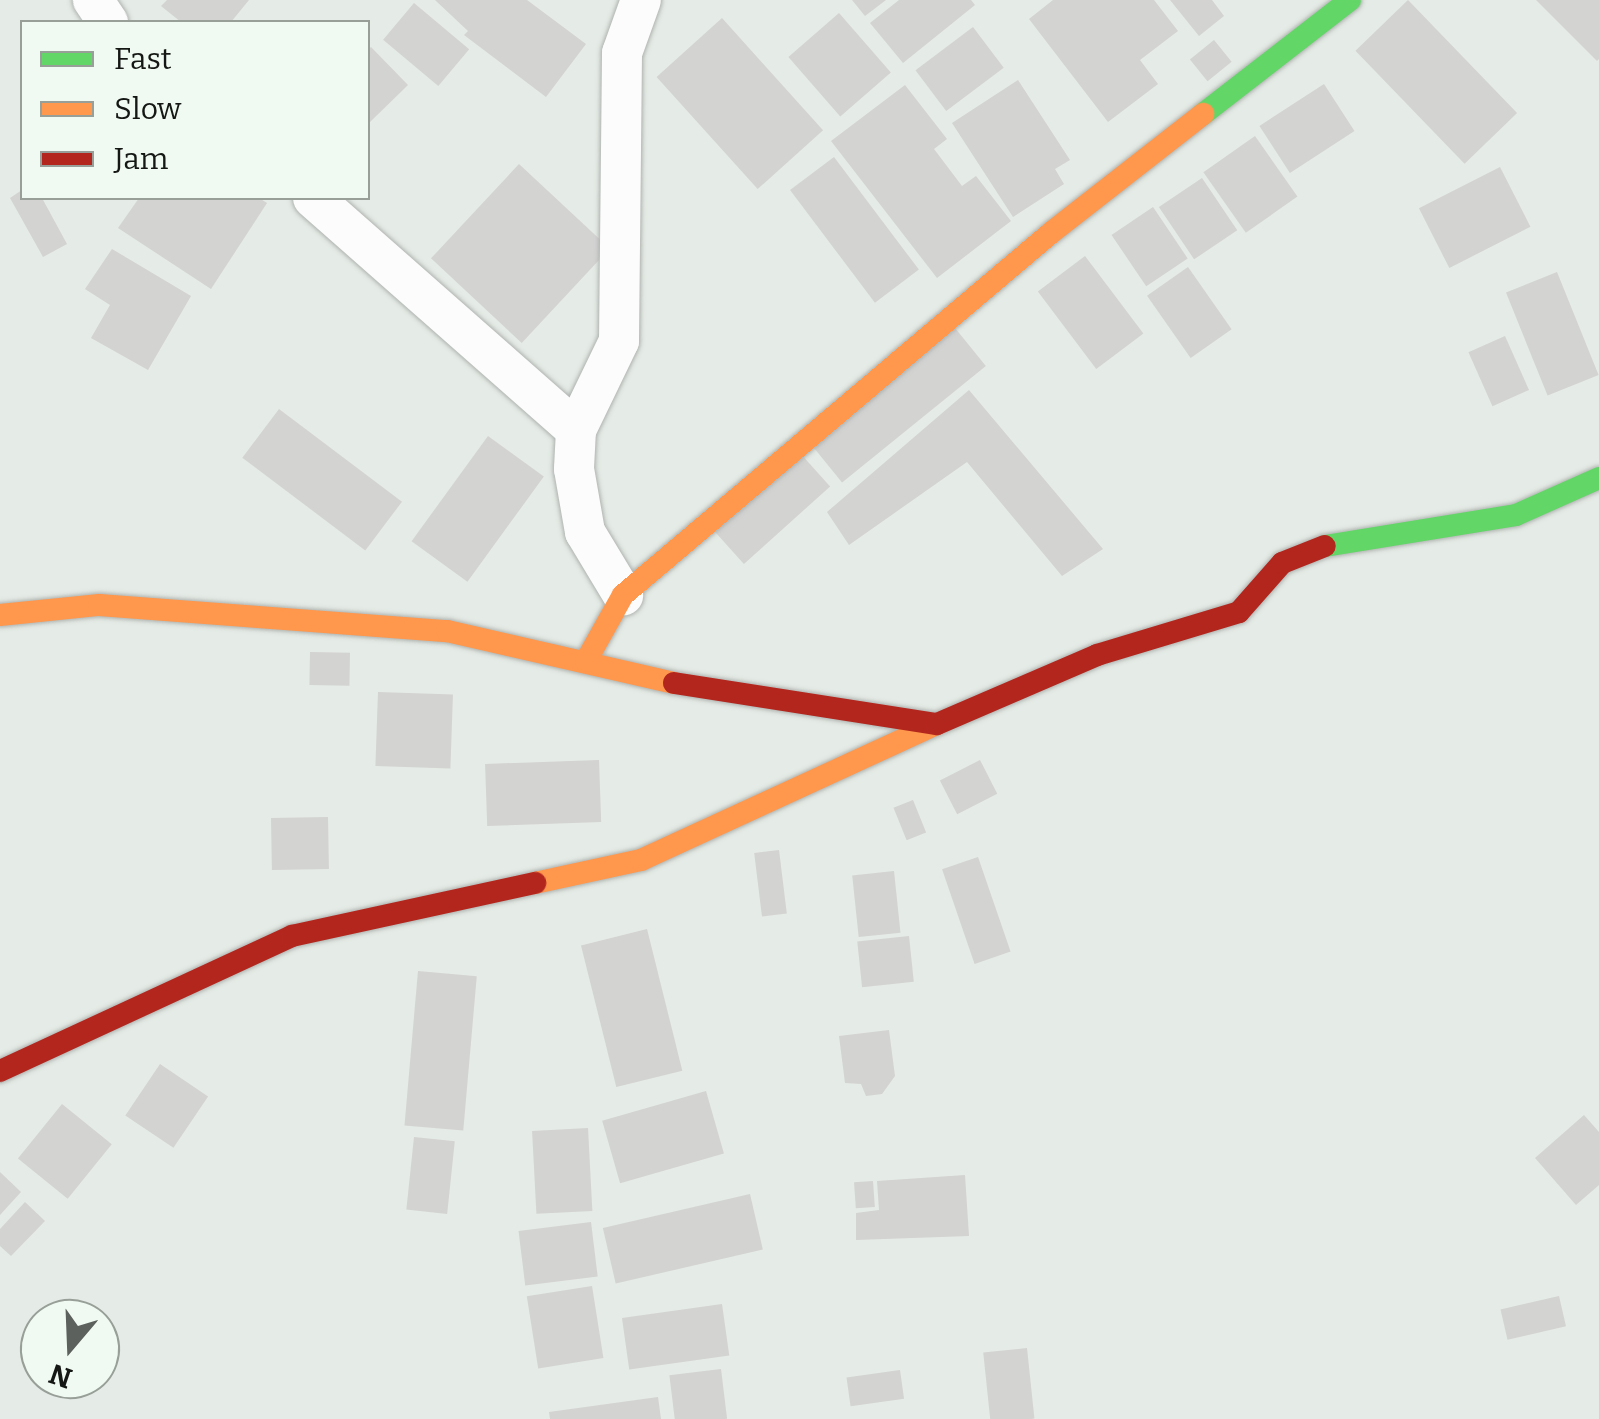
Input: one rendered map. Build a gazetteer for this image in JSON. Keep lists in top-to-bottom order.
{
  "legend": ["Fast", "Slow", "Jam"],
  "north": "bottom"
}
